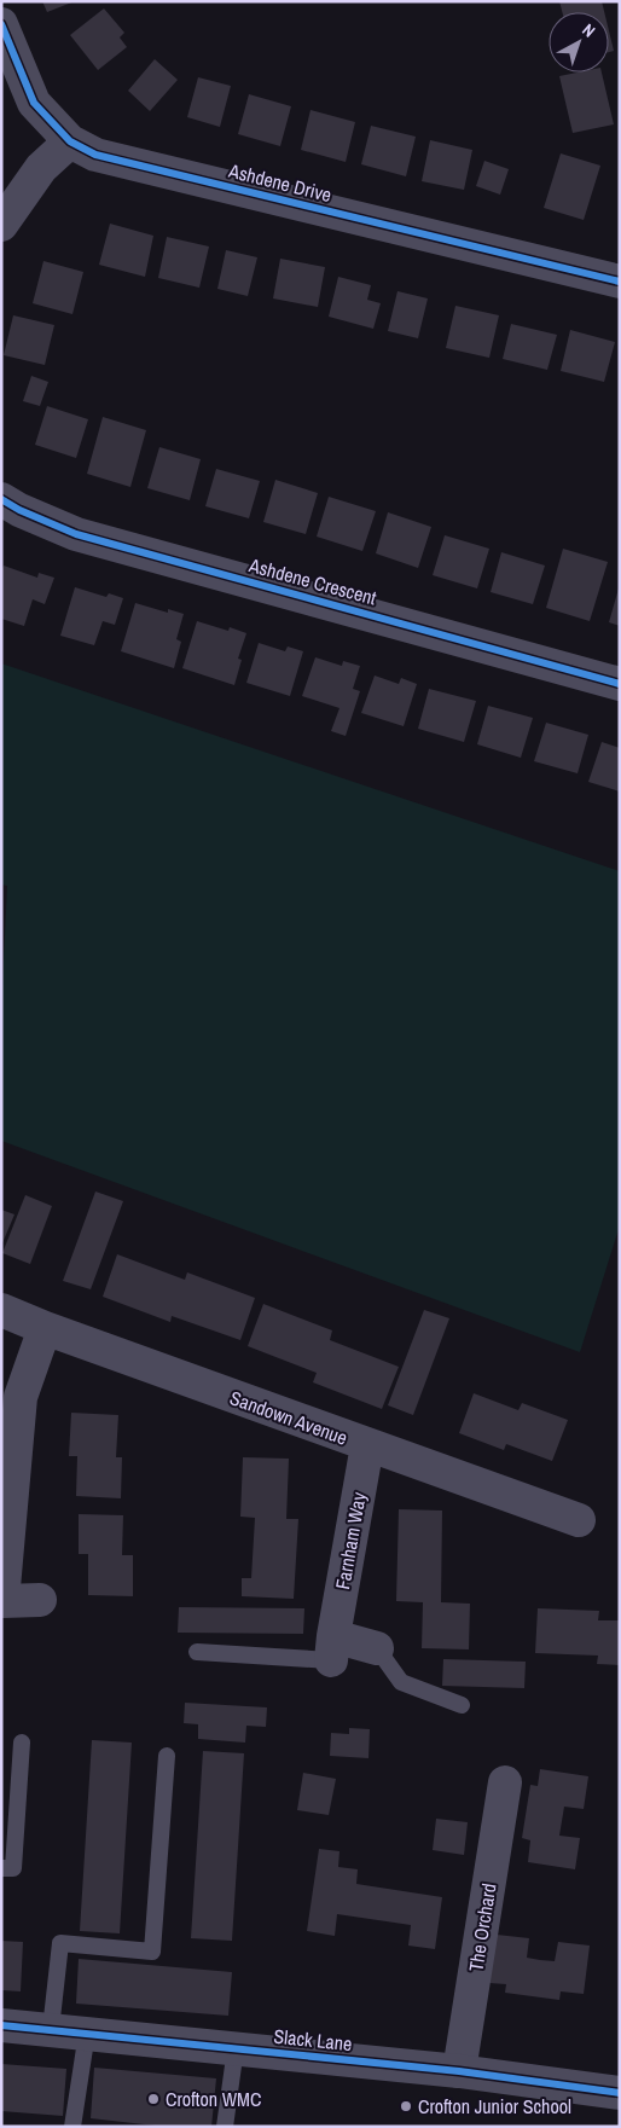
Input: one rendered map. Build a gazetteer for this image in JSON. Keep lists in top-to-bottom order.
{
  "streets": {
    "street": [
      "Ashdene Drive",
      "Ashdene Crescent",
      "Sandown Avenue",
      "Farnham Way",
      "The Orchard",
      "Slack Lane"
    ]
  },
  "crossings": [
    ["Sandown Avenue", "Farnham Way"],
    ["The Orchard", "Slack Lane"]
  ],
  "places": ["Crofton WMC", "Crofton Junior School"],
  "north": "top right"
}
